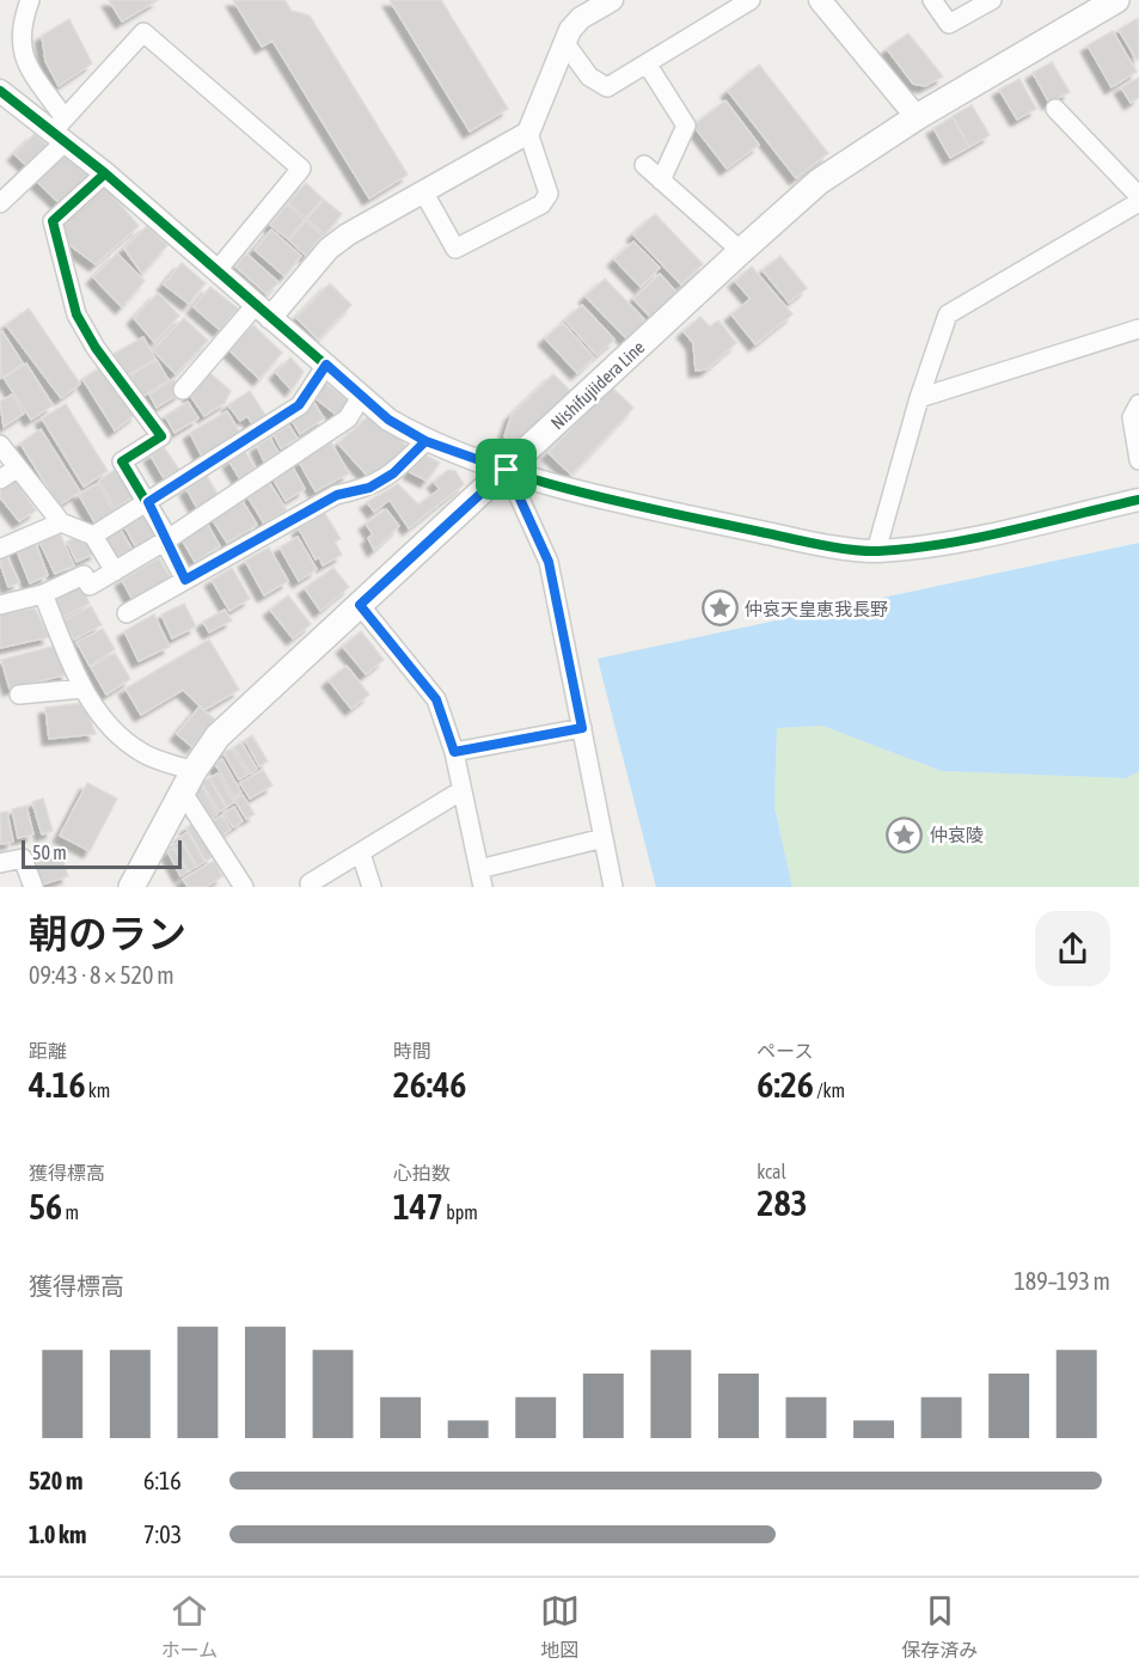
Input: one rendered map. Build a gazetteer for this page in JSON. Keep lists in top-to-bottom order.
{
  "streets": {
    "main road": ["Nishifujiidera Line"]
  },
  "places": {
    "place": ["仲哀天皇恵我長野", "仲哀陵"]
  },
  "scale_bar": "50 m",
  "page": {
    "scale": "50 m",
    "heading": ["朝のラン", "09:43 · 8 × 520 m"],
    "stats": [
      ["距離", "4.16 km"],
      ["時間", "26:46"],
      ["ペース", "6:26 /km"],
      ["獲得標高", "56 m"],
      ["心拍数", "147 bpm"],
      ["kcal", "283"]
    ],
    "chart": ["獲得標高", "189–193 m"],
    "list": [
      {
        "name": "520 m",
        "note": "6:16"
      },
      {
        "name": "1.0 km",
        "note": "7:03"
      }
    ],
    "tabs": ["ホーム", "地図", "保存済み"]
  }
}
